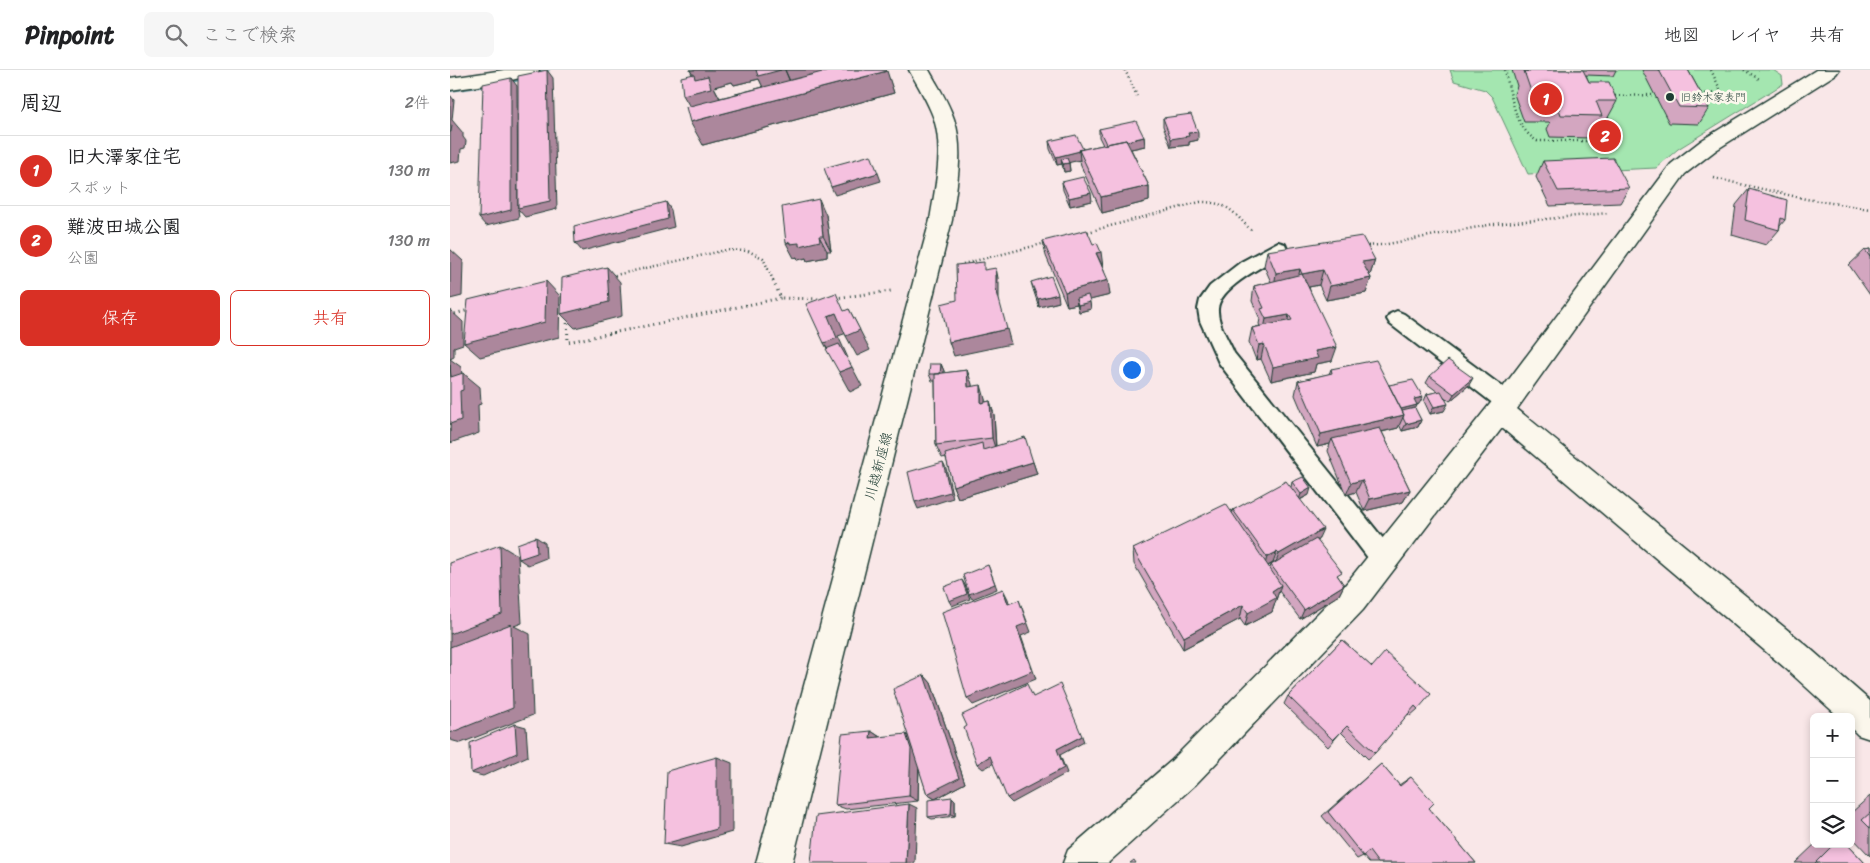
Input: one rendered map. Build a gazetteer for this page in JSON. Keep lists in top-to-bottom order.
{
  "streets": {
    "street": ["川越新座線"]
  },
  "places": ["旧鈴木家表門"],
  "page": {
    "header": "Pinpoint",
    "search": "ここで検索",
    "nav": ["地図", "レイヤ", "共有"],
    "heading": ["周辺", "2件"],
    "pins": ["1", "2"],
    "list": [
      {
        "mark": "1",
        "name": "旧大澤家住宅",
        "note": "スポット",
        "value": "130 m"
      },
      {
        "mark": "2",
        "name": "難波田城公園",
        "note": "公園",
        "value": "130 m"
      }
    ],
    "buttons": ["保存", "共有"],
    "map_buttons": ["+", "−"]
  }
}
